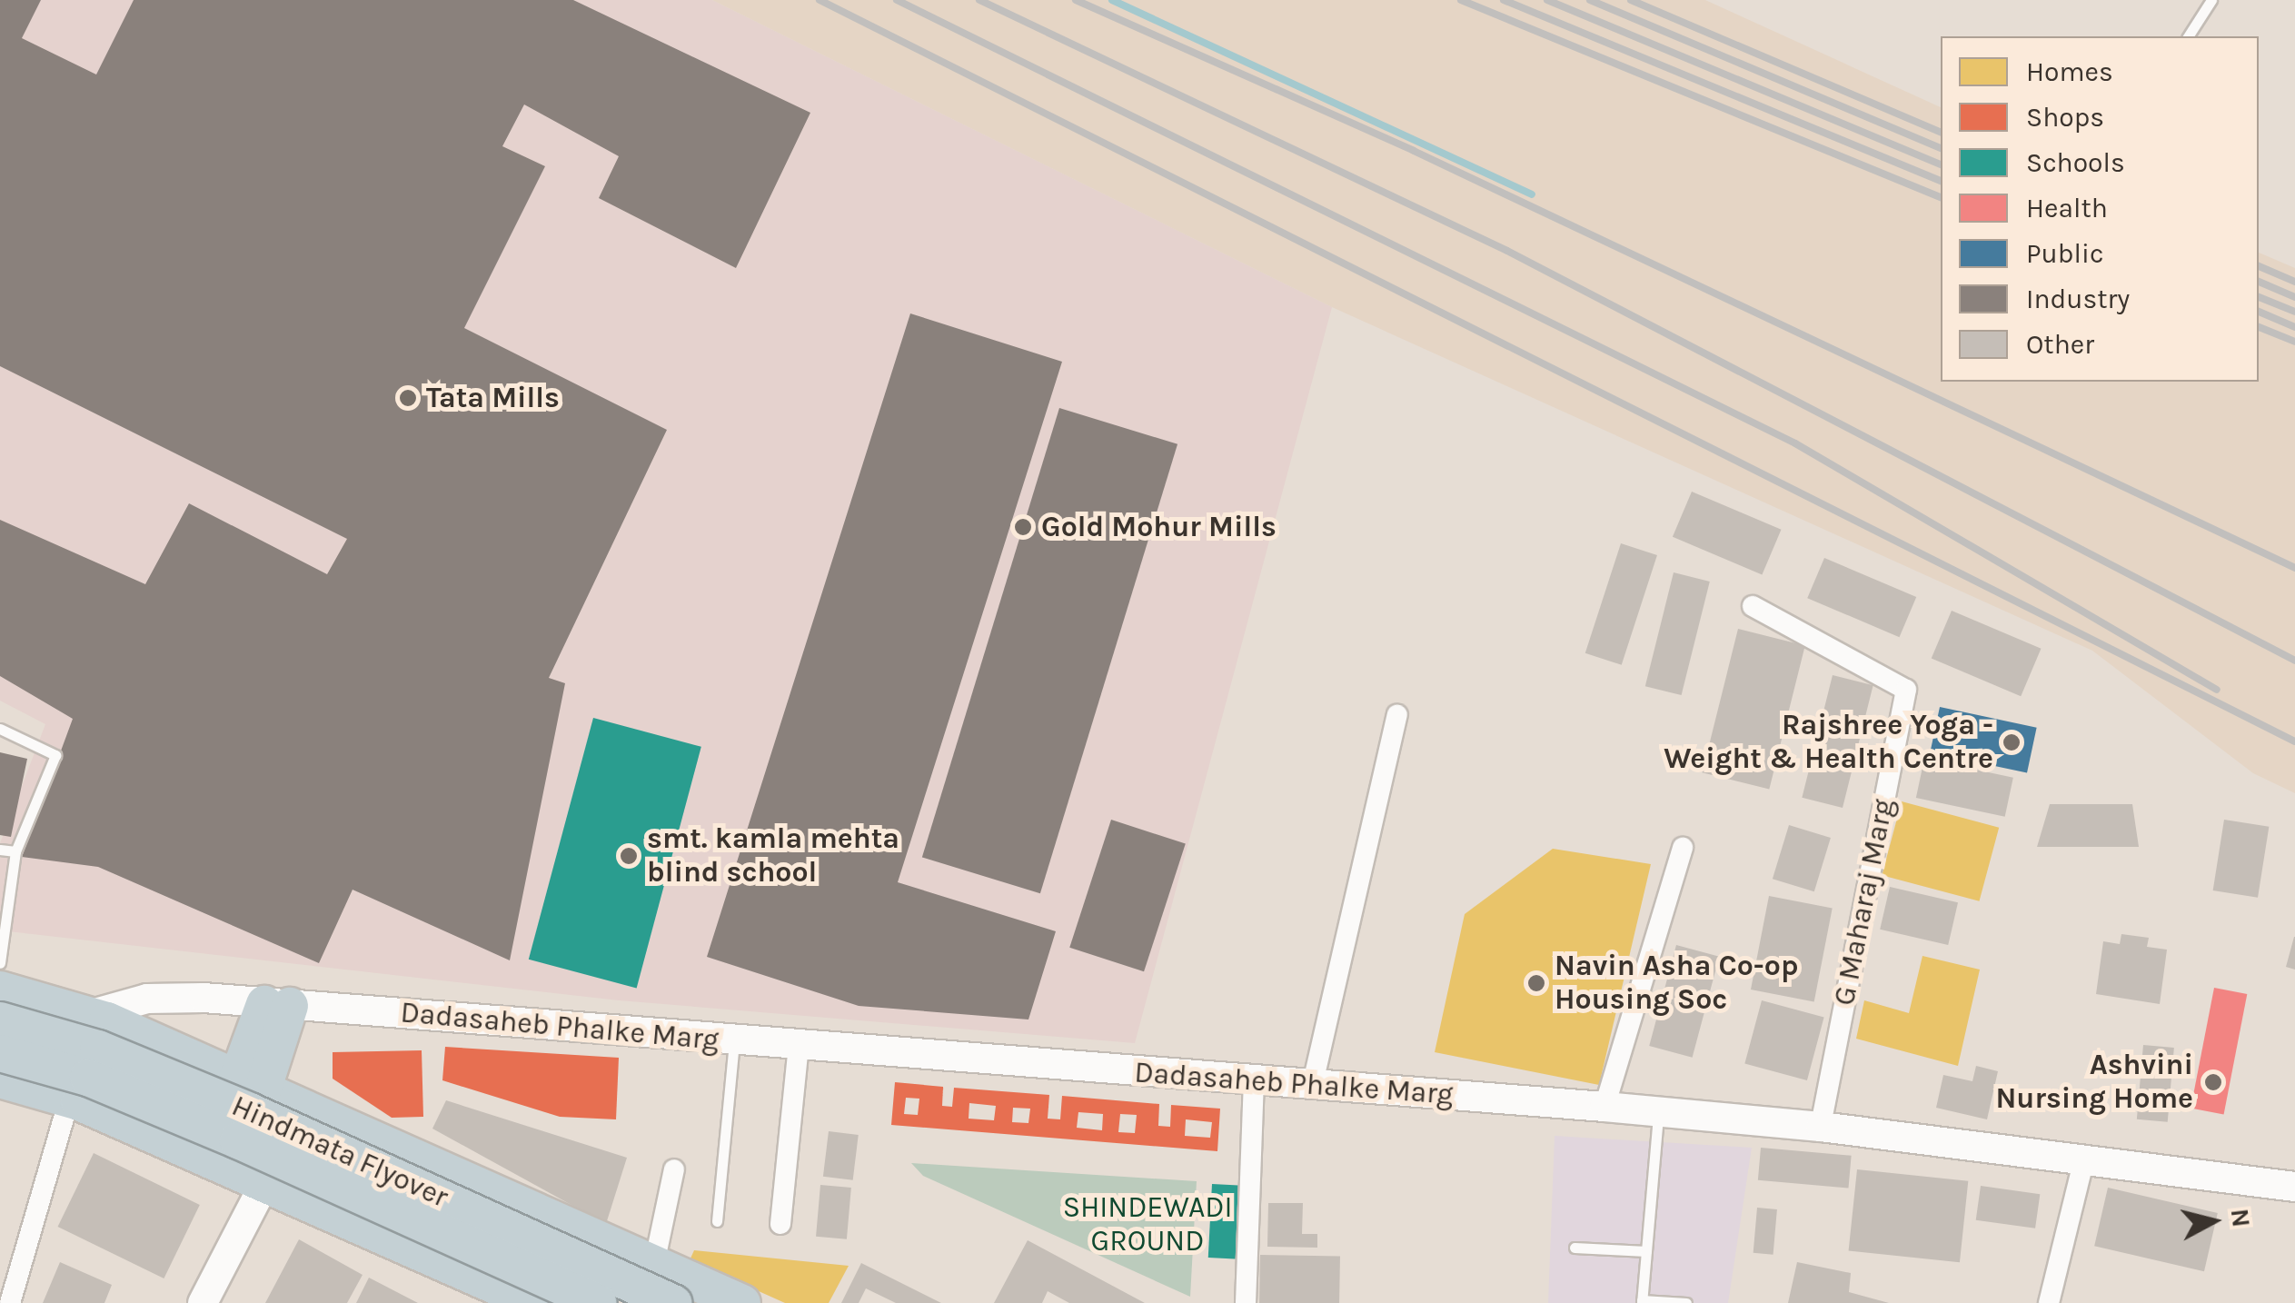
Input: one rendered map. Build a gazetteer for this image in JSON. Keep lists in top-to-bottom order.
{
  "streets": {
    "highway": ["Hindmata Flyover"],
    "street": ["G Maharaj Marg", "Dadasaheb Phalke Marg"]
  },
  "crossings": [
    ["G Maharaj Marg", "Dadasaheb Phalke Marg"]
  ],
  "parks": ["SHINDEWADI GROUND"],
  "places": [
    "Tata Mills",
    "Gold Mohur Mills",
    "Rajshree Yoga - Weight & Health Centre",
    "smt. kamla mehta blind school",
    "Navin Asha Co-op Housing Soc",
    "Ashvini Nursing Home"
  ],
  "legend": [
    "Homes",
    "Shops",
    "Schools",
    "Health",
    "Public",
    "Industry",
    "Other"
  ],
  "north": "right"
}
